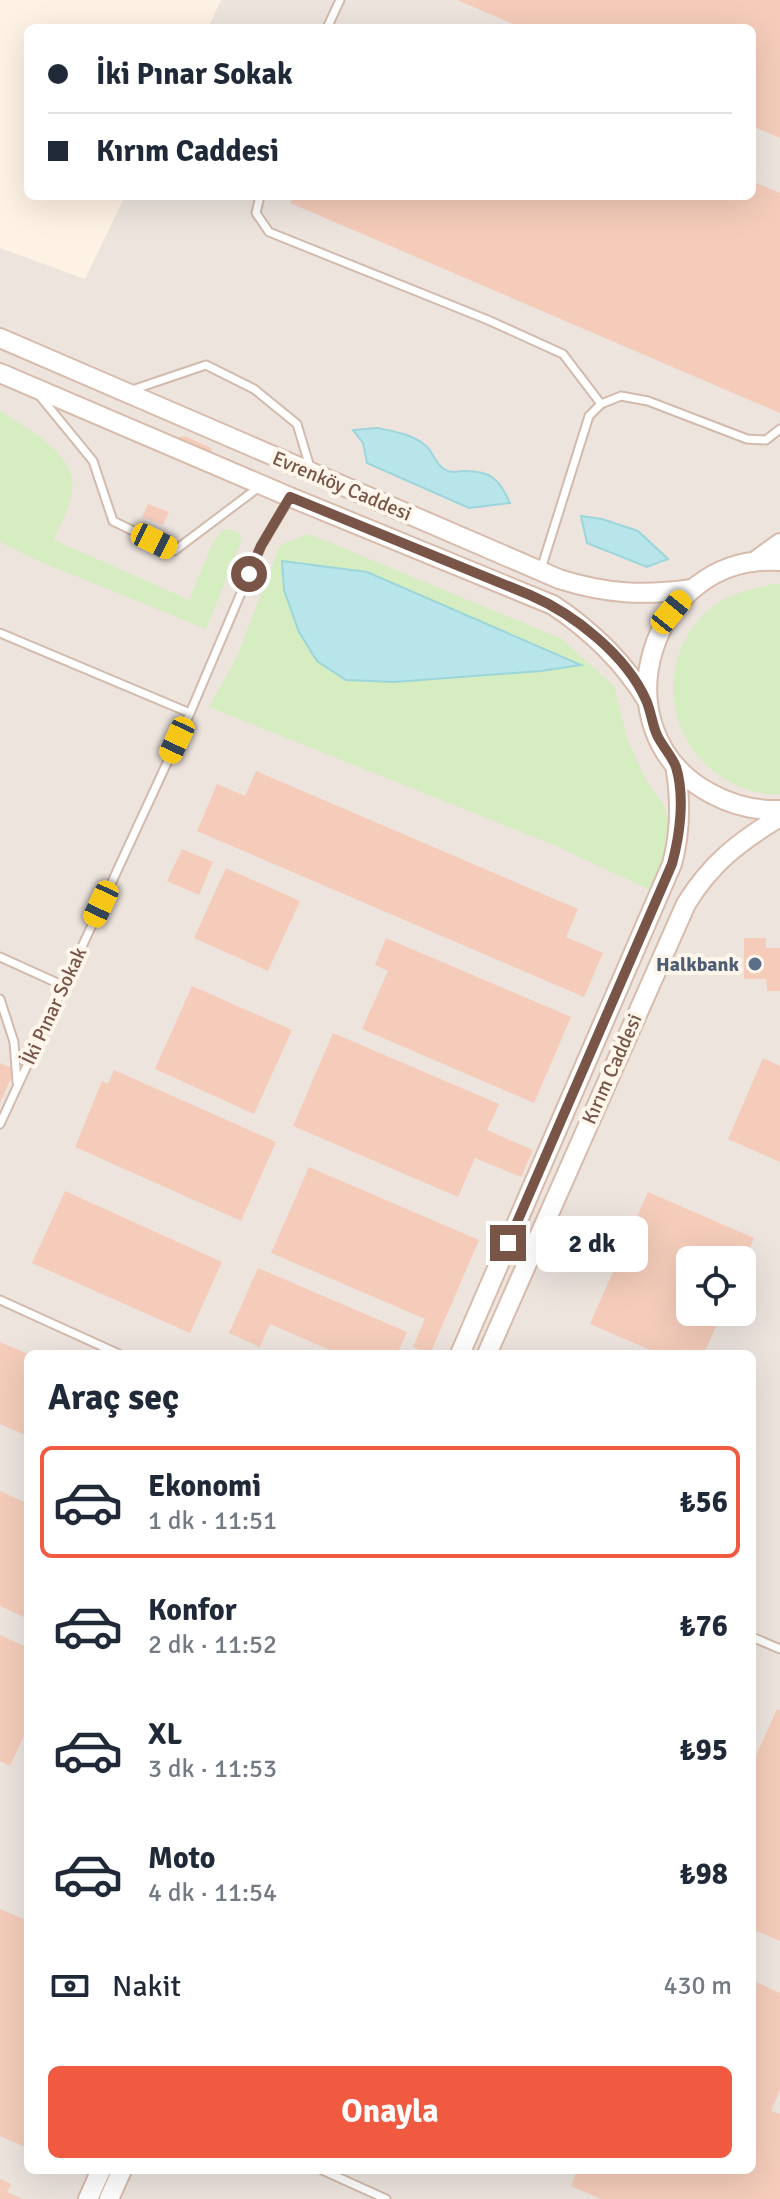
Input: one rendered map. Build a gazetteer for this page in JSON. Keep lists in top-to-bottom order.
{
  "streets": {
    "main road": ["Evrenköy Caddesi", "Kırım Caddesi"],
    "lane": ["İki Pınar Sokak"]
  },
  "crossings": [
    ["Evrenköy Caddesi", "İki Pınar Sokak"]
  ],
  "places": ["Halkbank"],
  "page": {
    "banner": ["İki Pınar Sokak", "Kırım Caddesi"],
    "bubble": "2 dk",
    "heading": "Araç seç",
    "list": [
      {
        "name": "Ekonomi",
        "note": "1 dk · 11:51",
        "value": "₺56"
      },
      {
        "name": "Konfor",
        "note": "2 dk · 11:52",
        "value": "₺76"
      },
      {
        "name": "XL",
        "note": "3 dk · 11:53",
        "value": "₺95"
      },
      {
        "name": "Moto",
        "note": "4 dk · 11:54",
        "value": "₺98"
      }
    ],
    "pay": ["Nakit", "430 m"],
    "buttons": "Onayla"
  }
}
